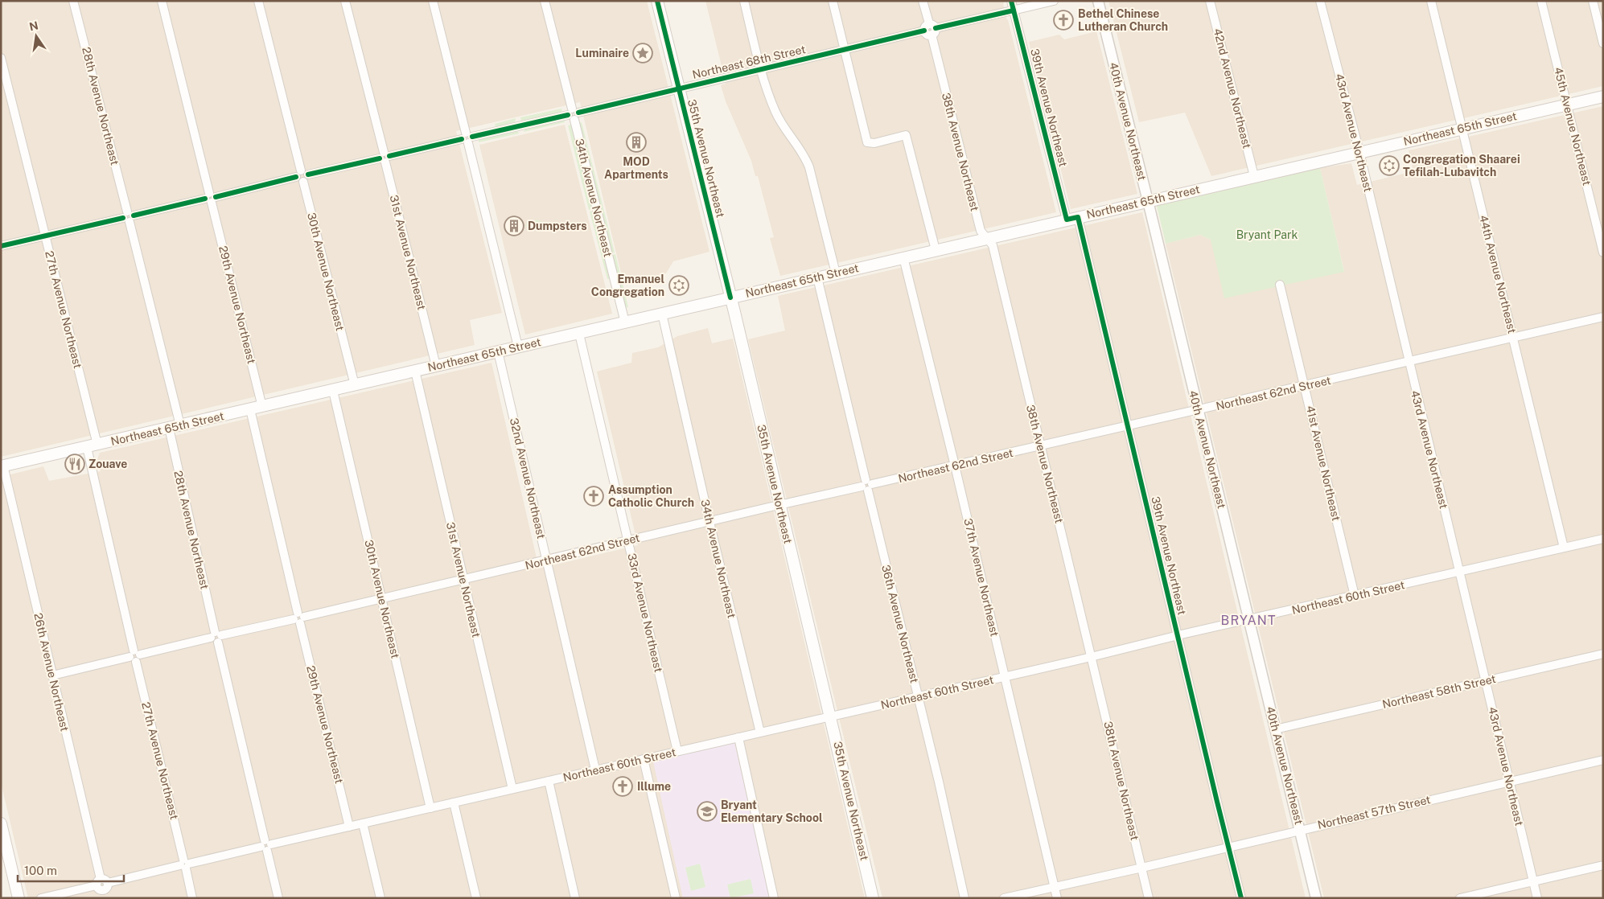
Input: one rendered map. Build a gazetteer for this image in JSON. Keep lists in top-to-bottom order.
{
  "streets": {
    "main road": ["Northeast 65th Street", "35th Avenue Northeast"],
    "street": [
      "Northeast 68th Street",
      "42nd Avenue Northeast",
      "28th Avenue Northeast",
      "39th Avenue Northeast",
      "40th Avenue Northeast",
      "45th Avenue Northeast",
      "43rd Avenue Northeast",
      "38th Avenue Northeast",
      "34th Avenue Northeast",
      "31st Avenue Northeast",
      "30th Avenue Northeast",
      "44th Avenue Northeast",
      "29th Avenue Northeast",
      "27th Avenue Northeast",
      "Northeast 62nd Street",
      "41st Avenue Northeast",
      "32nd Avenue Northeast",
      "37th Avenue Northeast",
      "Northeast 60th Street",
      "33rd Avenue Northeast",
      "36th Avenue Northeast",
      "26th Avenue Northeast",
      "Northeast 58th Street",
      "Northeast 57th Street"
    ]
  },
  "crossings": [
    ["Northeast 68th Street", "28th Avenue Northeast"],
    ["Northeast 68th Street", "39th Avenue Northeast"],
    ["Northeast 68th Street", "38th Avenue Northeast"],
    ["Northeast 68th Street", "35th Avenue Northeast"],
    ["Northeast 68th Street", "34th Avenue Northeast"],
    ["Northeast 68th Street", "31st Avenue Northeast"],
    ["Northeast 68th Street", "30th Avenue Northeast"],
    ["Northeast 68th Street", "29th Avenue Northeast"],
    ["Northeast 68th Street", "27th Avenue Northeast"],
    ["42nd Avenue Northeast", "Northeast 65th Street"],
    ["28th Avenue Northeast", "Northeast 65th Street"],
    ["28th Avenue Northeast", "Northeast 62nd Street"],
    ["28th Avenue Northeast", "Northeast 60th Street"],
    ["39th Avenue Northeast", "Northeast 65th Street"],
    ["39th Avenue Northeast", "Northeast 62nd Street"],
    ["39th Avenue Northeast", "Northeast 60th Street"],
    ["39th Avenue Northeast", "Northeast 57th Street"],
    ["40th Avenue Northeast", "Northeast 65th Street"],
    ["40th Avenue Northeast", "Northeast 62nd Street"],
    ["40th Avenue Northeast", "Northeast 60th Street"],
    ["40th Avenue Northeast", "Northeast 58th Street"],
    ["40th Avenue Northeast", "Northeast 57th Street"],
    ["45th Avenue Northeast", "Northeast 65th Street"],
    ["Northeast 65th Street", "43rd Avenue Northeast"],
    ["Northeast 65th Street", "38th Avenue Northeast"],
    ["Northeast 65th Street", "35th Avenue Northeast"],
    ["Northeast 65th Street", "34th Avenue Northeast"],
    ["Northeast 65th Street", "31st Avenue Northeast"],
    ["Northeast 65th Street", "30th Avenue Northeast"],
    ["Northeast 65th Street", "44th Avenue Northeast"],
    ["Northeast 65th Street", "29th Avenue Northeast"],
    ["Northeast 65th Street", "27th Avenue Northeast"],
    ["Northeast 65th Street", "32nd Avenue Northeast"],
    ["Northeast 65th Street", "37th Avenue Northeast"],
    ["Northeast 65th Street", "33rd Avenue Northeast"],
    ["Northeast 65th Street", "36th Avenue Northeast"],
    ["Northeast 65th Street", "26th Avenue Northeast"],
    ["43rd Avenue Northeast", "Northeast 62nd Street"],
    ["43rd Avenue Northeast", "Northeast 60th Street"],
    ["43rd Avenue Northeast", "Northeast 58th Street"],
    ["43rd Avenue Northeast", "Northeast 57th Street"],
    ["38th Avenue Northeast", "Northeast 62nd Street"],
    ["38th Avenue Northeast", "Northeast 60th Street"],
    ["38th Avenue Northeast", "Northeast 57th Street"],
    ["35th Avenue Northeast", "Northeast 62nd Street"],
    ["35th Avenue Northeast", "Northeast 60th Street"],
    ["34th Avenue Northeast", "Northeast 62nd Street"],
    ["34th Avenue Northeast", "Northeast 60th Street"],
    ["31st Avenue Northeast", "Northeast 62nd Street"],
    ["31st Avenue Northeast", "Northeast 60th Street"],
    ["30th Avenue Northeast", "Northeast 62nd Street"],
    ["30th Avenue Northeast", "Northeast 60th Street"],
    ["44th Avenue Northeast", "Northeast 62nd Street"],
    ["44th Avenue Northeast", "Northeast 60th Street"],
    ["29th Avenue Northeast", "Northeast 62nd Street"],
    ["29th Avenue Northeast", "Northeast 60th Street"],
    ["27th Avenue Northeast", "Northeast 62nd Street"],
    ["27th Avenue Northeast", "Northeast 60th Street"],
    ["Northeast 62nd Street", "41st Avenue Northeast"],
    ["Northeast 62nd Street", "32nd Avenue Northeast"],
    ["Northeast 62nd Street", "37th Avenue Northeast"],
    ["Northeast 62nd Street", "33rd Avenue Northeast"],
    ["Northeast 62nd Street", "36th Avenue Northeast"],
    ["Northeast 62nd Street", "26th Avenue Northeast"],
    ["41st Avenue Northeast", "Northeast 60th Street"],
    ["32nd Avenue Northeast", "Northeast 60th Street"],
    ["37th Avenue Northeast", "Northeast 60th Street"],
    ["37th Avenue Northeast", "Northeast 57th Street"],
    ["Northeast 60th Street", "33rd Avenue Northeast"],
    ["Northeast 60th Street", "36th Avenue Northeast"],
    ["Northeast 60th Street", "26th Avenue Northeast"]
  ],
  "districts": ["BRYANT"],
  "parks": ["Bryant Park"],
  "places": {
    "church": ["Bethel Chinese Lutheran Church", "Assumption Catholic Church", "Illume"],
    "place": ["Luminaire"],
    "building": ["MOD Apartments", "Dumpsters"],
    "synagogue": ["Congregation Shaarei Tefilah-Lubavitch", "Emanuel Congregation"],
    "restaurant": ["Zouave"],
    "school or university": ["Bryant Elementary School"]
  },
  "scale_bar": "100 m",
  "north": "top"
}
